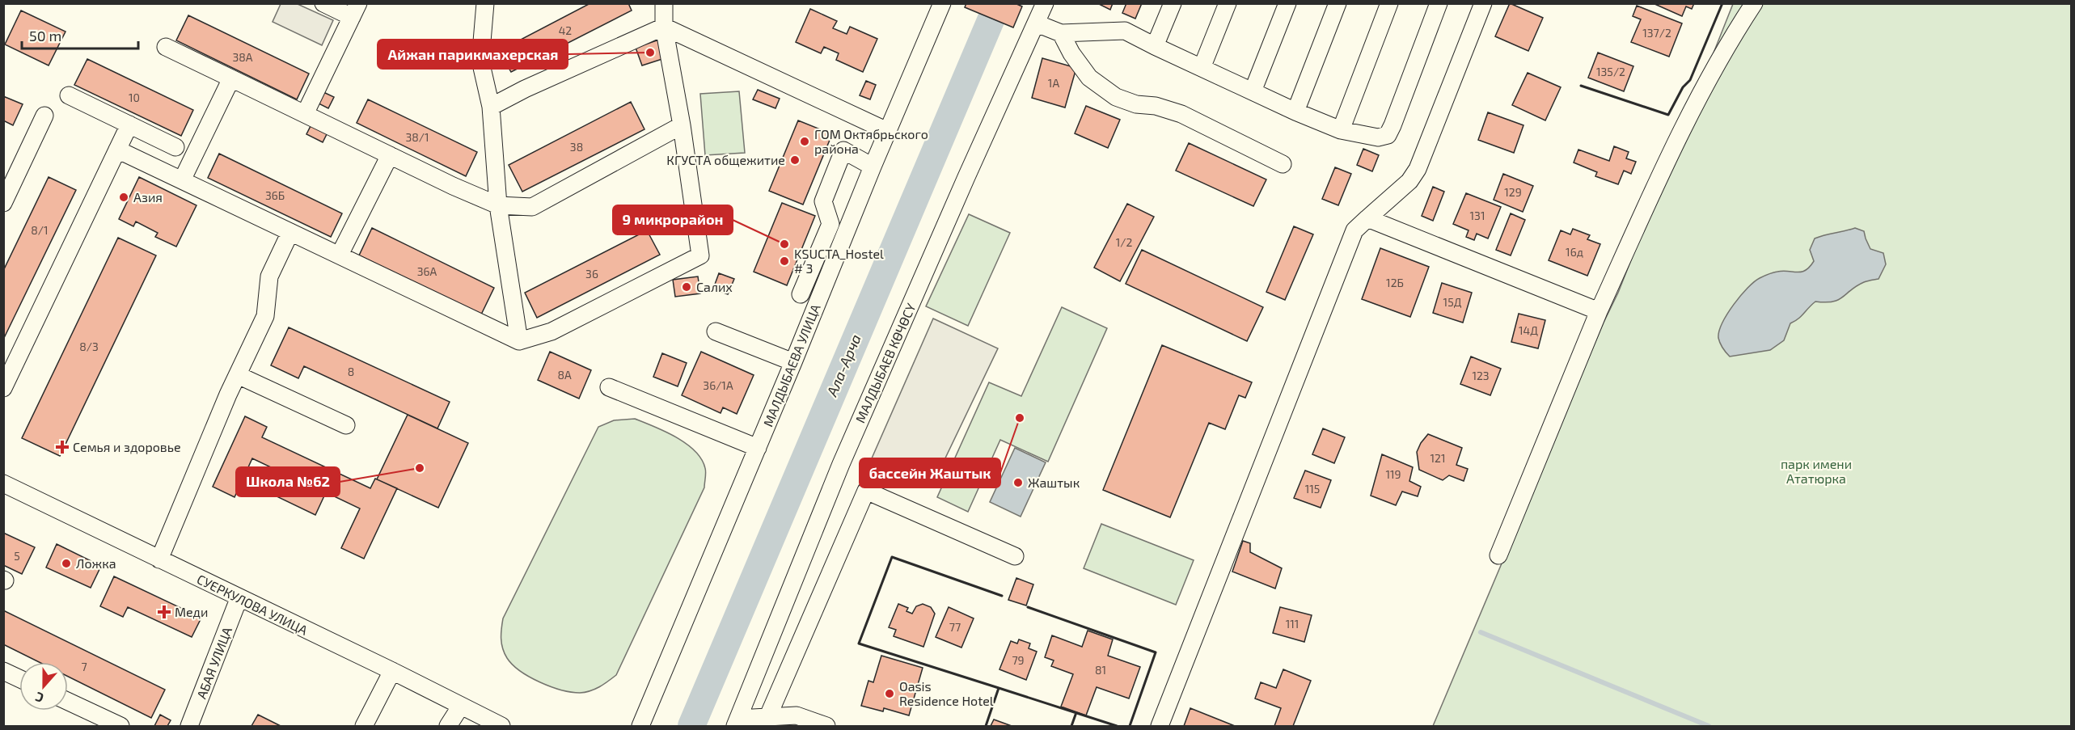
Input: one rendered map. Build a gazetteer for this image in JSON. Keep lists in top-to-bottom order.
{
  "streets": {
    "street": [
      "МАЛДЫБАЕВ КӨЧӨСҮ",
      "МАЛДЫБАЕВА УЛИЦА",
      "СУЕРКУЛОВА УЛИЦА",
      "АБАЯ УЛИЦА"
    ]
  },
  "crossings": [
    ["СУЕРКУЛОВА УЛИЦА", "АБАЯ УЛИЦА"]
  ],
  "water": ["Ала-Арча"],
  "parks": ["парк имени Ататюрка"],
  "places": {
    "other": [
      "Айжан парикмахерская",
      "ГОМ Октябрьского района",
      "КГУСТА общежитие",
      "Азия",
      "9 микрорайон",
      "KSUCTA_Hostel # 3",
      "Салих",
      "бассейн Жаштык",
      "Школа №62",
      "Жаштык",
      "Ложка",
      "Oasis Residence Hotel"
    ],
    "health": ["Семья и здоровье", "Меди"]
  },
  "house_numbers": [
    "42",
    "137/2",
    "38А",
    "135/2",
    "1А",
    "10",
    "38/1",
    "38",
    "129",
    "36Б",
    "131",
    "8/1",
    "1/2",
    "16д",
    "36А",
    "36",
    "12Б",
    "15Д",
    "14Д",
    "8/3",
    "8",
    "8А",
    "123",
    "36/1А",
    "121",
    "119",
    "115",
    "5",
    "111",
    "77",
    "79",
    "7",
    "81"
  ],
  "scale_bar": "50 m",
  "north": "bottom"
}
